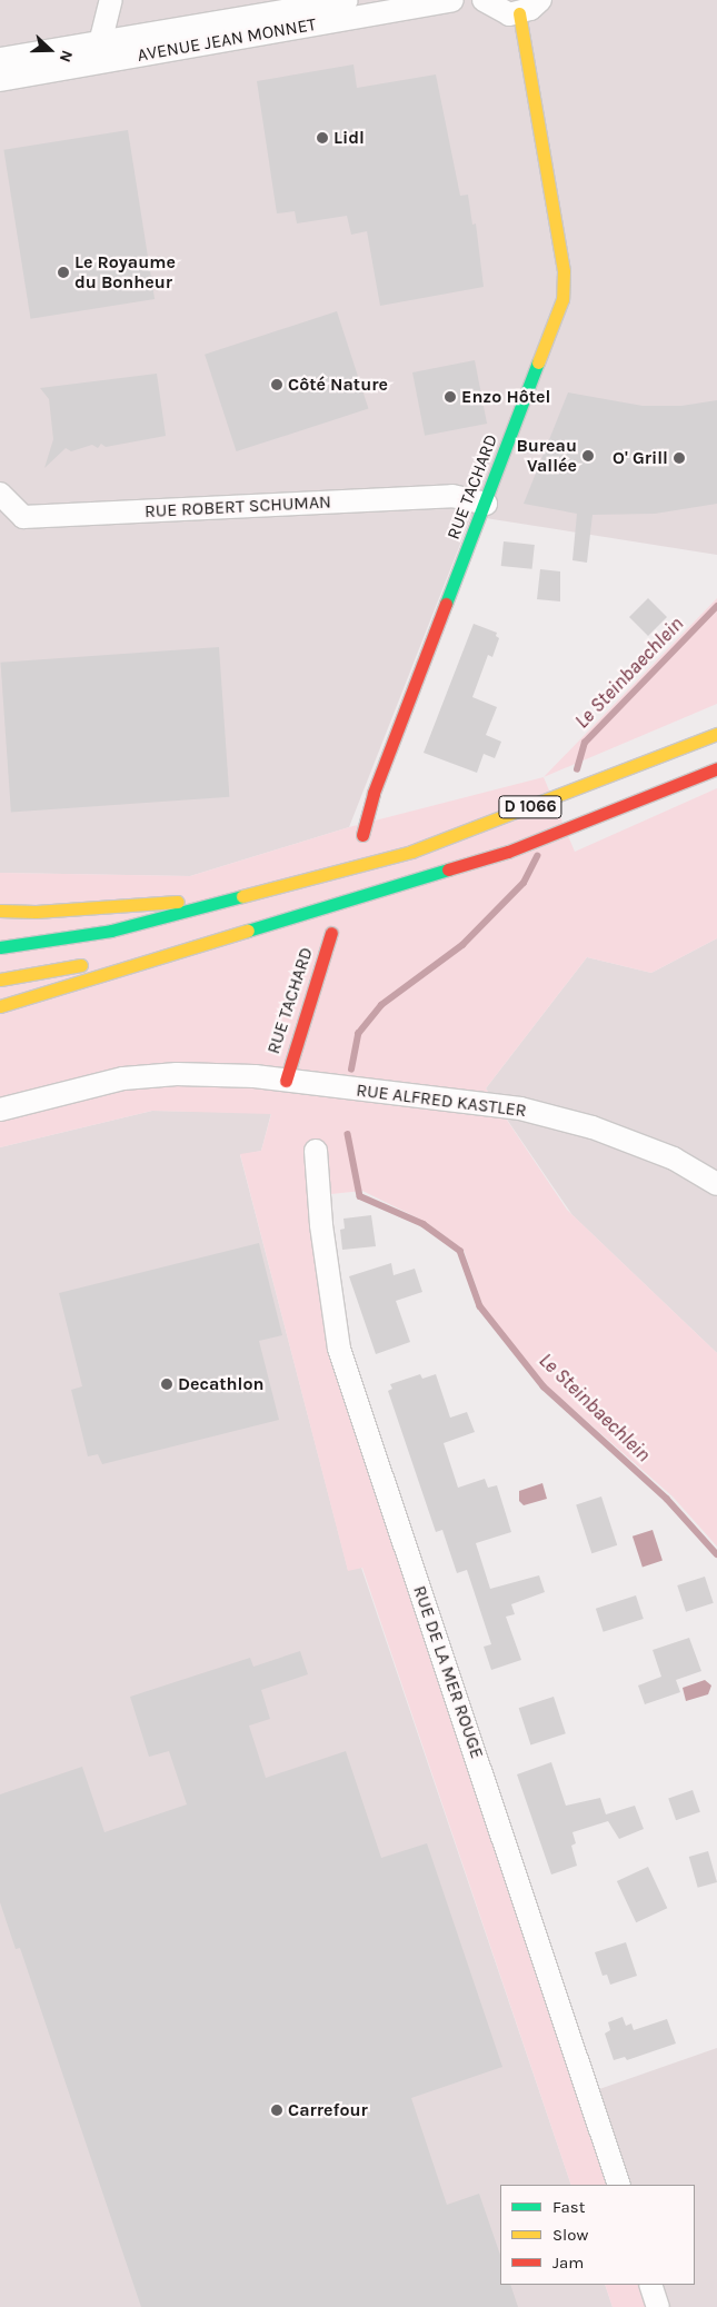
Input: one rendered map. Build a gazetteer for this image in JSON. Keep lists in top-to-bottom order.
{
  "streets": {
    "main road": ["RUE TACHARD", "D 1066"],
    "street": [
      "AVENUE JEAN MONNET",
      "RUE ROBERT SCHUMAN",
      "RUE ALFRED KASTLER",
      "RUE DE LA MER ROUGE"
    ]
  },
  "crossings": [
    ["RUE TACHARD", "RUE ROBERT SCHUMAN"],
    ["RUE TACHARD", "RUE ALFRED KASTLER"]
  ],
  "water": ["Le Steinbaechlein"],
  "places": [
    "Lidl",
    "Le Royaume du Bonheur",
    "Côté Nature",
    "Enzo Hôtel",
    "Bureau Vallée",
    "O' Grill",
    "Decathlon",
    "Carrefour"
  ],
  "legend": ["Fast", "Slow", "Jam"],
  "north": "right"
}
